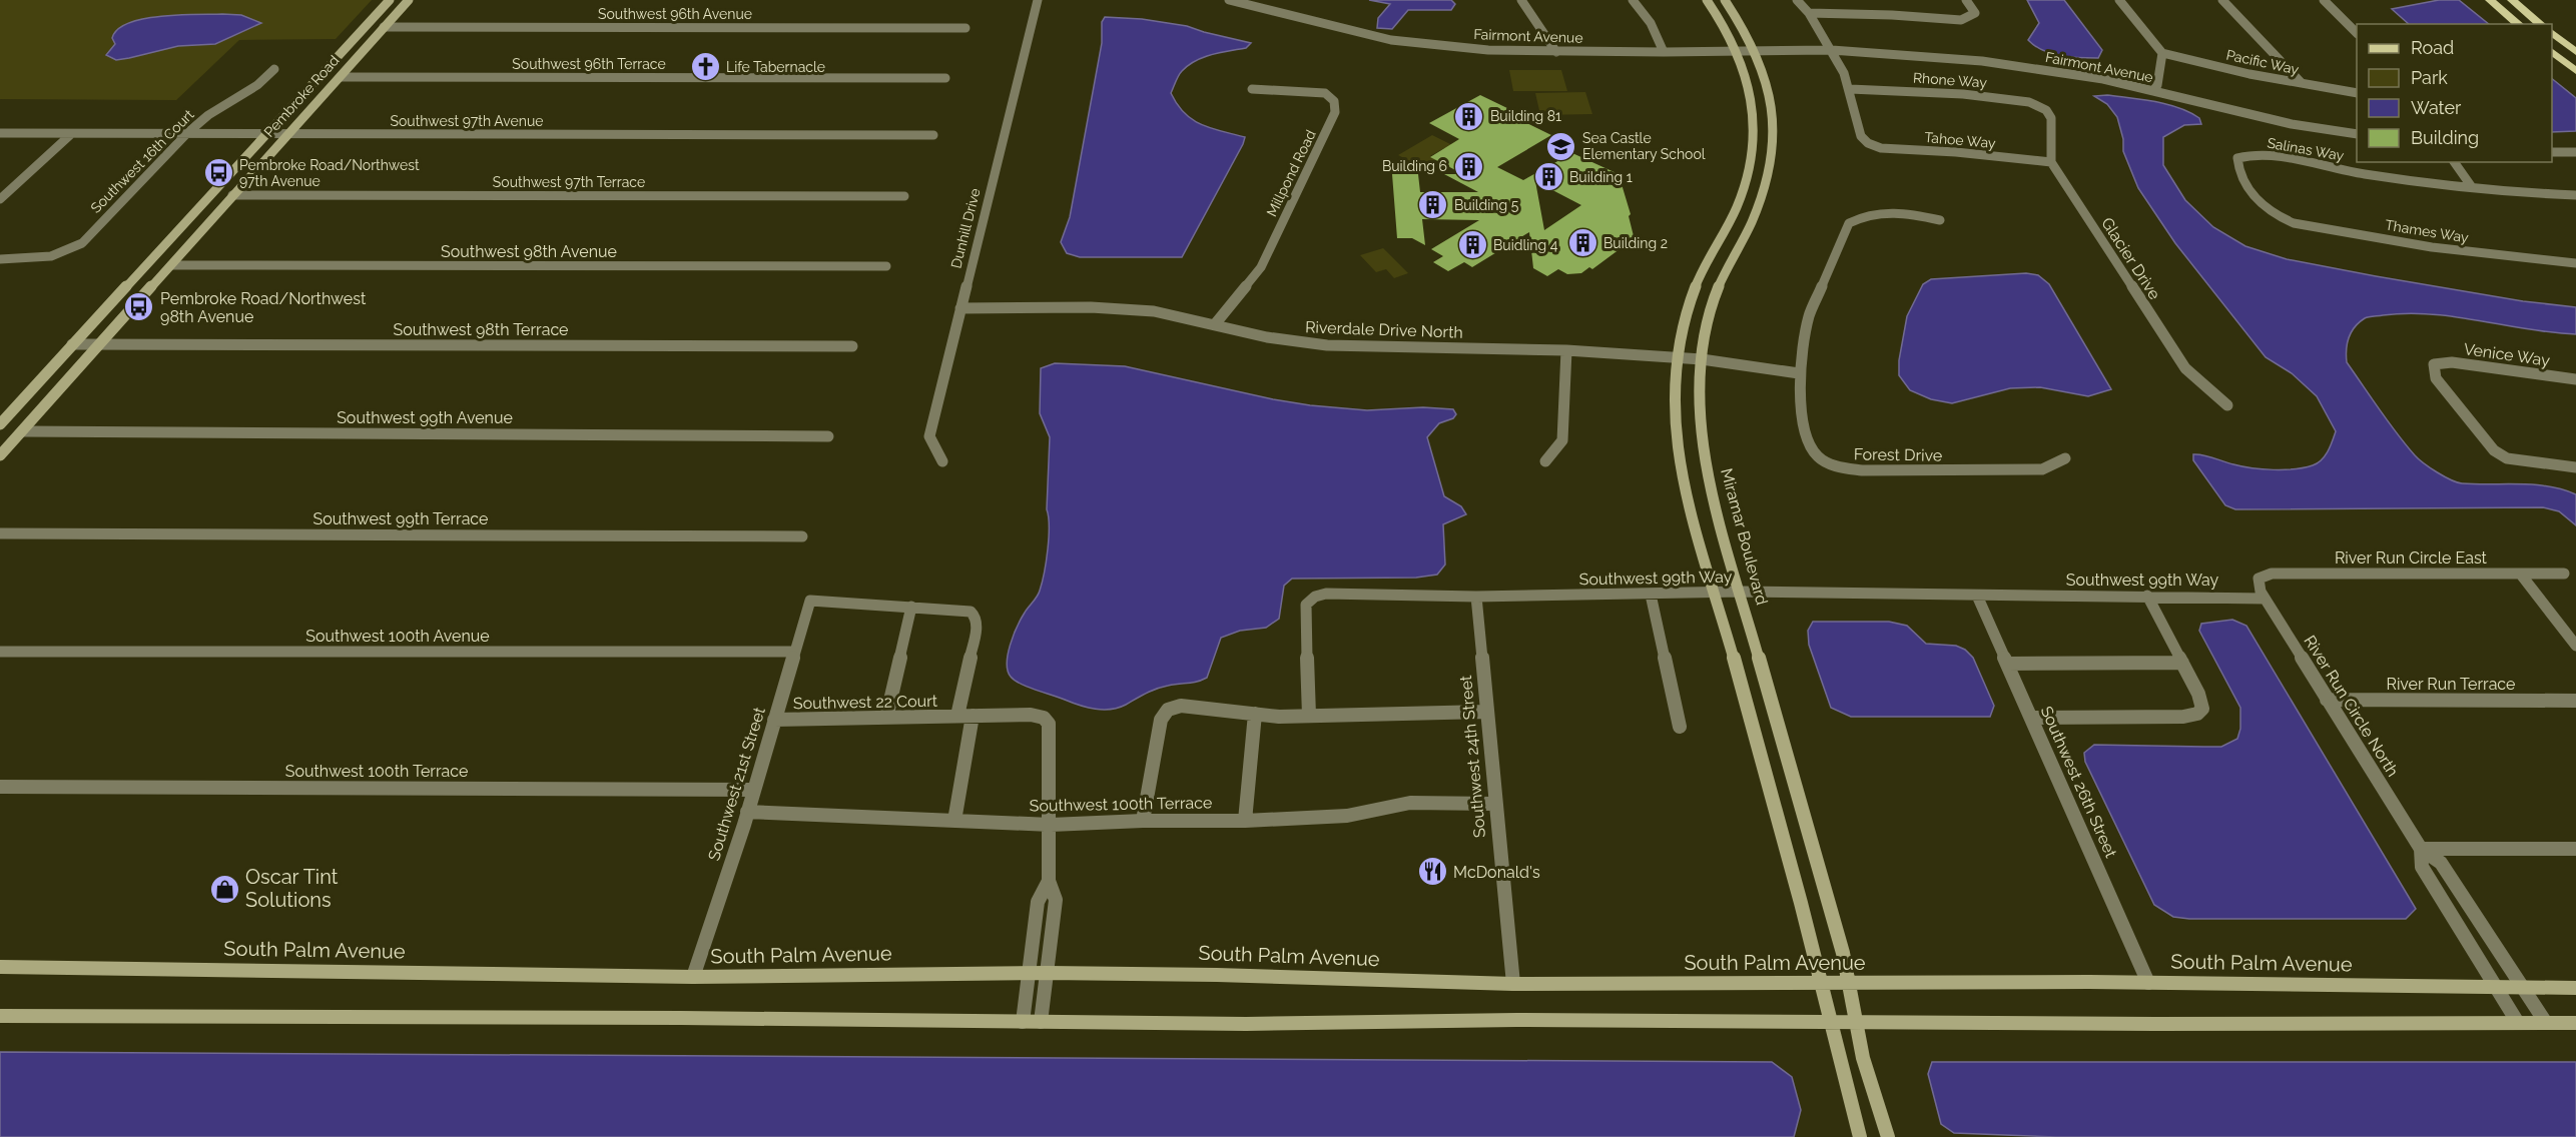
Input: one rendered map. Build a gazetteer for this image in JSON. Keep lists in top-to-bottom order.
{
  "streets": {
    "main road": ["Pembroke Road", "Miramar Boulevard", "South Palm Avenue"],
    "street": [
      "Southwest 96th Avenue",
      "Fairmont Avenue",
      "Pacific Way",
      "Southwest 96th Terrace",
      "Rhone Way",
      "Southwest 97th Avenue",
      "Tahoe Way",
      "Salinas Way",
      "Southwest 16th Court",
      "Millpond Road",
      "Southwest 97th Terrace",
      "Dunhill Drive",
      "Thames Way",
      "Southwest 98th Avenue",
      "Glacier Drive",
      "Southwest 98th Terrace",
      "Riverdale Drive North",
      "Venice Way",
      "Southwest 99th Avenue",
      "Forest Drive",
      "Southwest 99th Terrace",
      "River Run Circle East",
      "Southwest 99th Way",
      "Southwest 100th Avenue",
      "River Run Terrace",
      "Southwest 22 Court",
      "River Run Circle North",
      "Southwest 24th Street",
      "Southwest 100th Terrace",
      "Southwest 26th Street",
      "Southwest 21st Street"
    ]
  },
  "crossings": [
    ["Southwest 96th Avenue", "Pembroke Road"],
    ["Fairmont Avenue", "Miramar Boulevard"],
    ["Southwest 96th Terrace", "Pembroke Road"],
    ["Rhone Way", "Tahoe Way"],
    ["Rhone Way", "Glacier Drive"],
    ["Pembroke Road", "Southwest 97th Avenue"],
    ["Pembroke Road", "Southwest 97th Terrace"],
    ["Pembroke Road", "Southwest 98th Avenue"],
    ["Pembroke Road", "Southwest 98th Terrace"],
    ["Pembroke Road", "Southwest 99th Avenue"],
    ["Southwest 97th Avenue", "Southwest 16th Court"],
    ["Tahoe Way", "Glacier Drive"],
    ["Salinas Way", "Thames Way"],
    ["Millpond Road", "Riverdale Drive North"],
    ["Dunhill Drive", "Riverdale Drive North"],
    ["Riverdale Drive North", "Forest Drive"],
    ["Riverdale Drive North", "Miramar Boulevard"],
    ["Miramar Boulevard", "Southwest 99th Way"],
    ["Miramar Boulevard", "South Palm Avenue"],
    ["River Run Circle East", "River Run Circle North"],
    ["Southwest 99th Way", "River Run Circle North"],
    ["Southwest 99th Way", "Southwest 24th Street"],
    ["Southwest 99th Way", "Southwest 26th Street"],
    ["Southwest 100th Avenue", "Southwest 21st Street"],
    ["River Run Terrace", "River Run Circle North"],
    ["Southwest 22 Court", "Southwest 100th Terrace"],
    ["Southwest 22 Court", "Southwest 21st Street"],
    ["River Run Circle North", "South Palm Avenue"],
    ["Southwest 24th Street", "Southwest 100th Terrace"],
    ["Southwest 24th Street", "South Palm Avenue"],
    ["Southwest 100th Terrace", "Southwest 21st Street"],
    ["Southwest 26th Street", "South Palm Avenue"],
    ["Southwest 21st Street", "South Palm Avenue"]
  ],
  "places": {
    "church": ["Life Tabernacle"],
    "building": [
      "Building 81",
      "Building 6",
      "Building 1",
      "Building 5",
      "Building 2",
      "Buidling 4"
    ],
    "school or university": ["Sea Castle Elementary School"],
    "bus stop": ["Pembroke Road/Northwest 97th Avenue", "Pembroke Road/Northwest 98th Avenue"],
    "restaurant": ["McDonald's"],
    "shop": ["Oscar Tint Solutions"]
  },
  "legend": [
    "Road",
    "Park",
    "Water",
    "Building"
  ]
}
